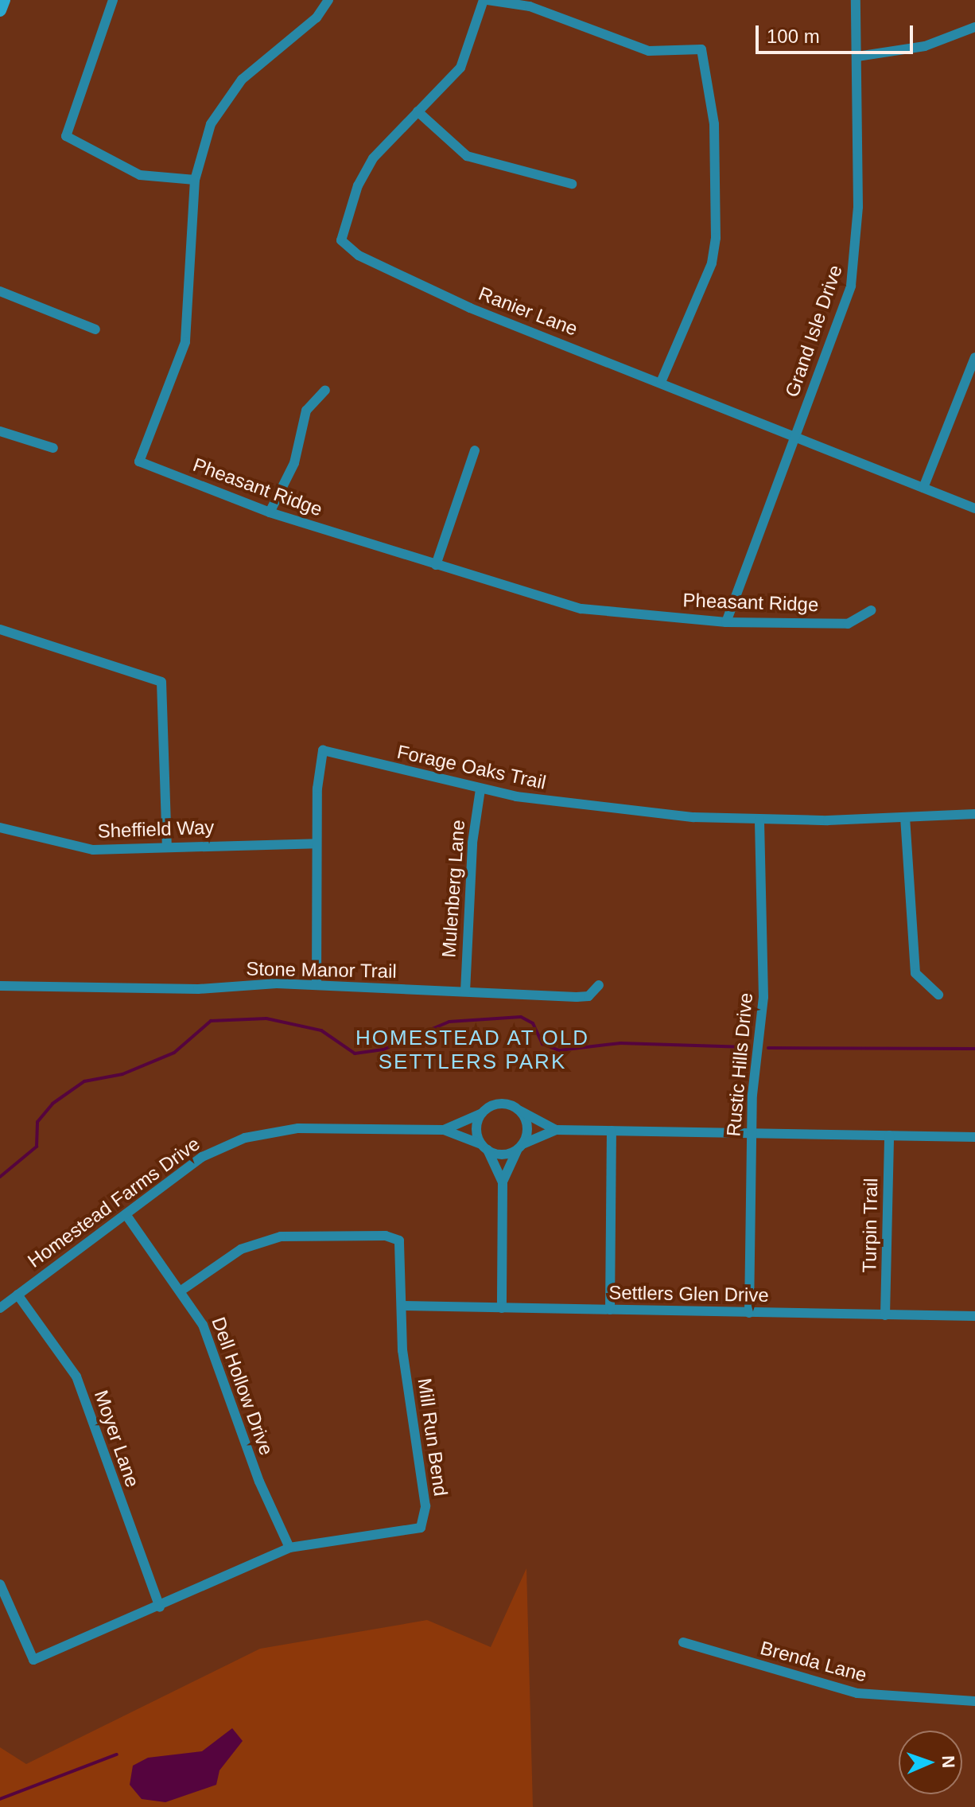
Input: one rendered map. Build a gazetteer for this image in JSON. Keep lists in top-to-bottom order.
{
  "streets": {
    "street": [
      "Ranier Lane",
      "Grand Isle Drive",
      "Pheasant Ridge",
      "Forage Oaks Trail",
      "Sheffield Way",
      "Mulenberg Lane",
      "Stone Manor Trail",
      "Rustic Hills Drive",
      "Homestead Farms Drive",
      "Turpin Trail",
      "Settlers Glen Drive",
      "Dell Hollow Drive",
      "Mill Run Bend",
      "Moyer Lane",
      "Brenda Lane"
    ]
  },
  "crossings": [
    ["Ranier Lane", "Grand Isle Drive"],
    ["Grand Isle Drive", "Pheasant Ridge"],
    ["Forage Oaks Trail", "Sheffield Way"],
    ["Forage Oaks Trail", "Mulenberg Lane"],
    ["Forage Oaks Trail", "Stone Manor Trail"],
    ["Forage Oaks Trail", "Rustic Hills Drive"],
    ["Mulenberg Lane", "Stone Manor Trail"],
    ["Rustic Hills Drive", "Homestead Farms Drive"],
    ["Rustic Hills Drive", "Settlers Glen Drive"],
    ["Homestead Farms Drive", "Turpin Trail"],
    ["Homestead Farms Drive", "Dell Hollow Drive"],
    ["Homestead Farms Drive", "Moyer Lane"],
    ["Turpin Trail", "Settlers Glen Drive"],
    ["Settlers Glen Drive", "Mill Run Bend"],
    ["Dell Hollow Drive", "Mill Run Bend"],
    ["Mill Run Bend", "Moyer Lane"]
  ],
  "districts": ["HOMESTEAD AT OLD SETTLERS PARK"],
  "scale_bar": "100 m",
  "north": "right"
}
